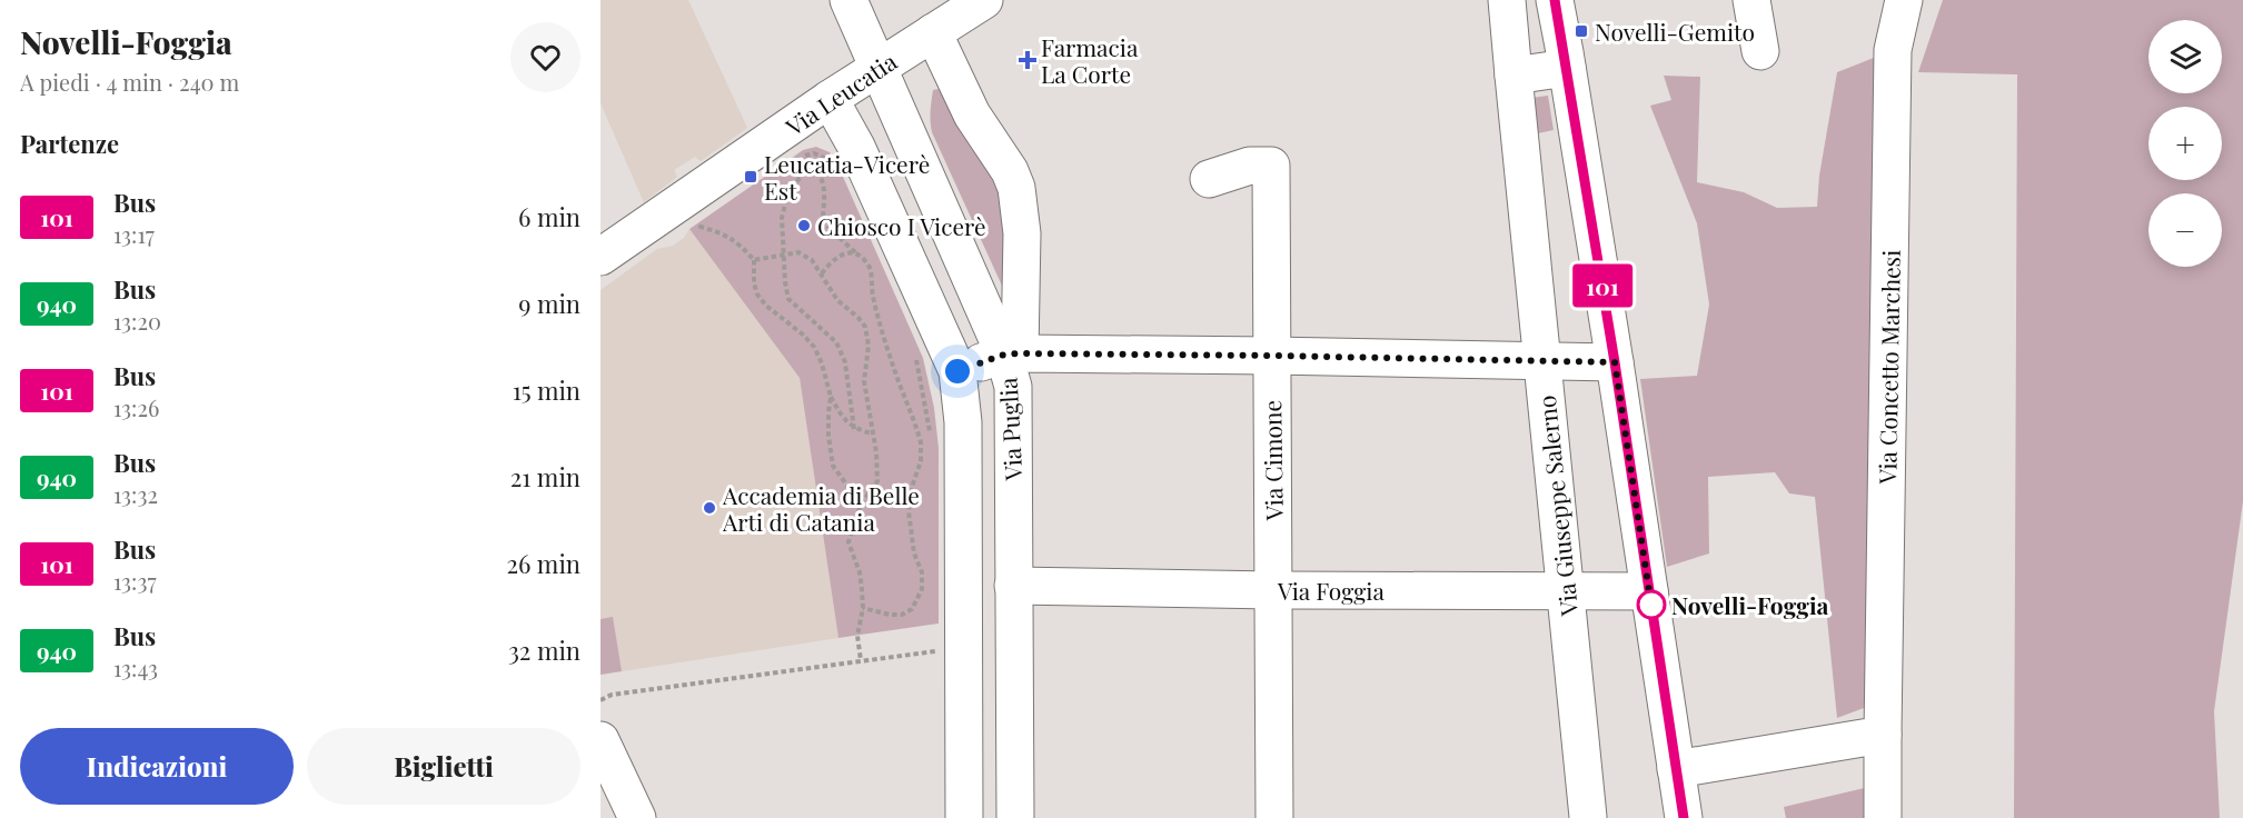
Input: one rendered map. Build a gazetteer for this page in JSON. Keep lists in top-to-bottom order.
{
  "streets": {
    "street": [
      "Via Leucatia",
      "Via Concetto Marchesi",
      "Via Puglia",
      "Via Cimone",
      "Via Giuseppe Salerno",
      "Via Foggia"
    ]
  },
  "crossings": [
    ["Via Leucatia", "Via Puglia"],
    ["Via Puglia", "Via Foggia"],
    ["Via Cimone", "Via Foggia"],
    ["Via Giuseppe Salerno", "Via Foggia"]
  ],
  "places": {
    "transit": ["Novelli-Gemito", "Leucatia-Vicerè Est"],
    "health": ["Farmacia La Corte"],
    "other": ["Chiosco I Vicerè", "Accademia di Belle Arti di Catania", "Novelli-Foggia"]
  },
  "lines": ["bus line 101"],
  "page": {
    "heading": [
      ["Novelli-Foggia", "A piedi · 4 min · 240 m"],
      "Partenze"
    ],
    "on_map": "101",
    "map_buttons": ["+", "−"],
    "list": [
      {
        "mark": "101",
        "name": "Bus",
        "note": "13:17",
        "value": "6 min"
      },
      {
        "mark": "940",
        "name": "Bus",
        "note": "13:20",
        "value": "9 min"
      },
      {
        "mark": "101",
        "name": "Bus",
        "note": "13:26",
        "value": "15 min"
      },
      {
        "mark": "940",
        "name": "Bus",
        "note": "13:32",
        "value": "21 min"
      },
      {
        "mark": "101",
        "name": "Bus",
        "note": "13:37",
        "value": "26 min"
      },
      {
        "mark": "940",
        "name": "Bus",
        "note": "13:43",
        "value": "32 min"
      }
    ],
    "buttons": ["Indicazioni", "Biglietti"]
  }
}
